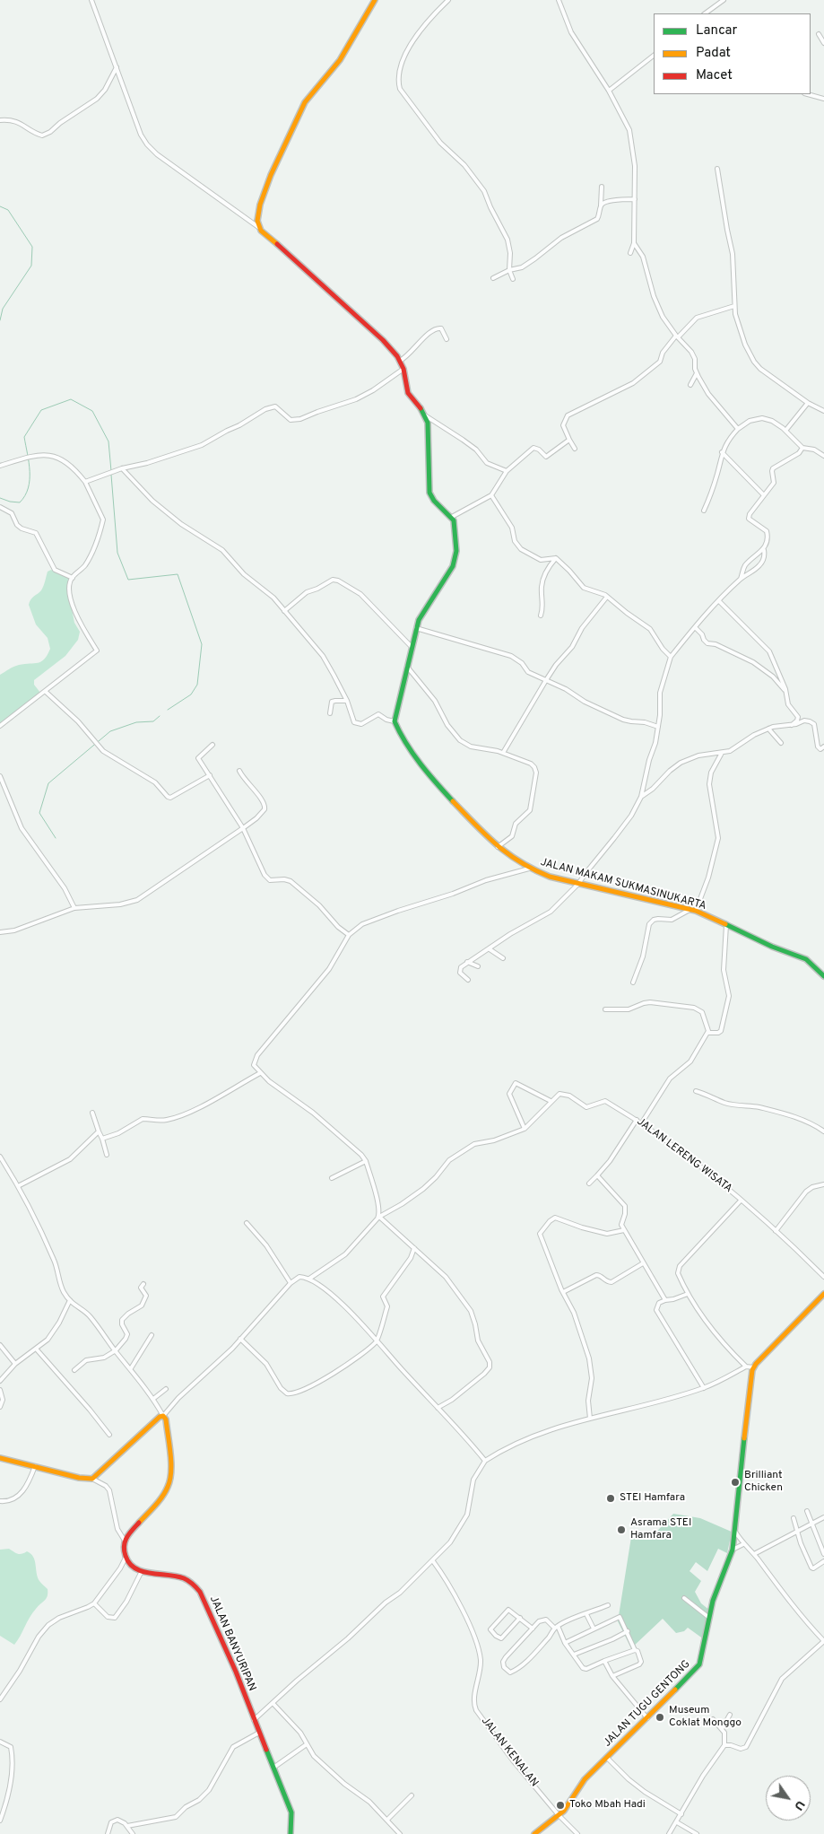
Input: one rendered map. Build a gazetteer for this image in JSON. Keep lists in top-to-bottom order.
{
  "streets": {
    "street": [
      "JALAN MAKAM SUKMASINUKARTA",
      "JALAN LERENG WISATA",
      "JALAN BANYURIPAN",
      "JALAN TUGU GENTONG",
      "JALAN KENALAN"
    ]
  },
  "crossings": [
    ["JALAN TUGU GENTONG", "JALAN KENALAN"]
  ],
  "places": [
    "Brilliant Chicken",
    "STEI Hamfara",
    "Asrama STEI Hamfara",
    "Museum Coklat Monggo",
    "Toko Mbah Hadi"
  ],
  "legend": ["Lancar", "Padat", "Macet"],
  "north": "bottom right"
}
